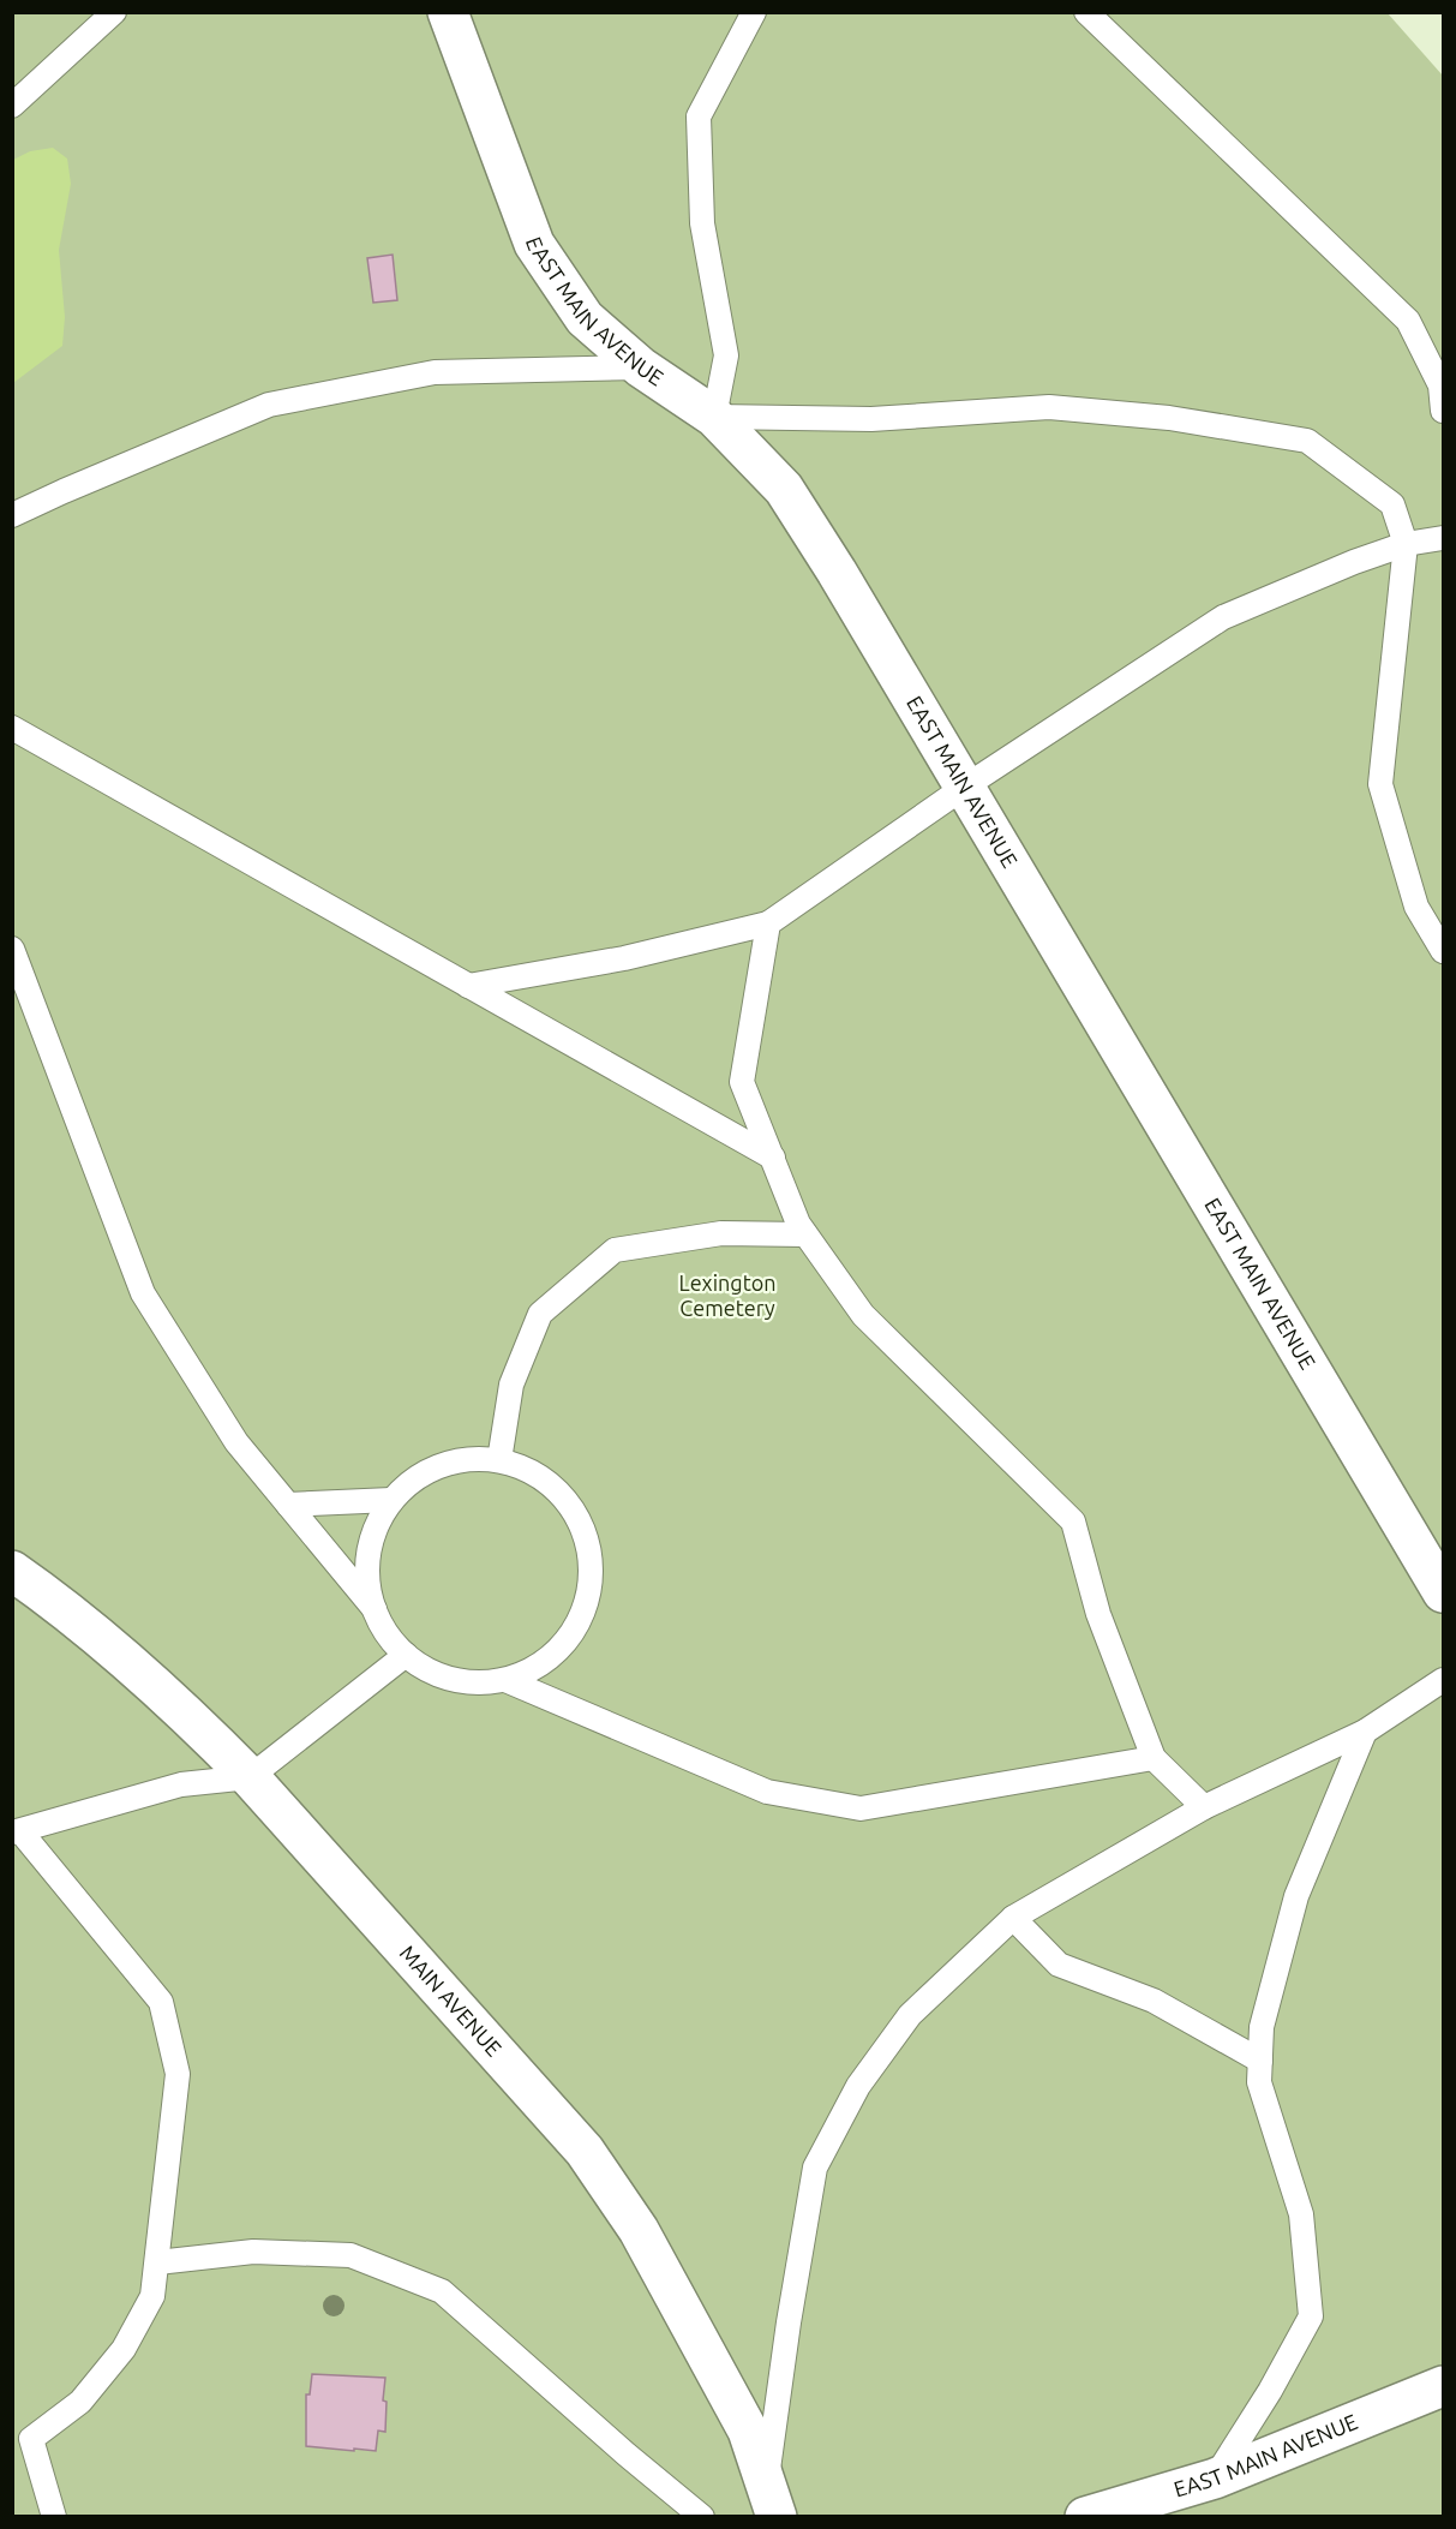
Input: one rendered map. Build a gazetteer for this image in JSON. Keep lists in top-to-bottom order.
{
  "streets": {
    "street": ["EAST MAIN AVENUE", "MAIN AVENUE"]
  },
  "parks": ["Lexington Cemetery"]
}
